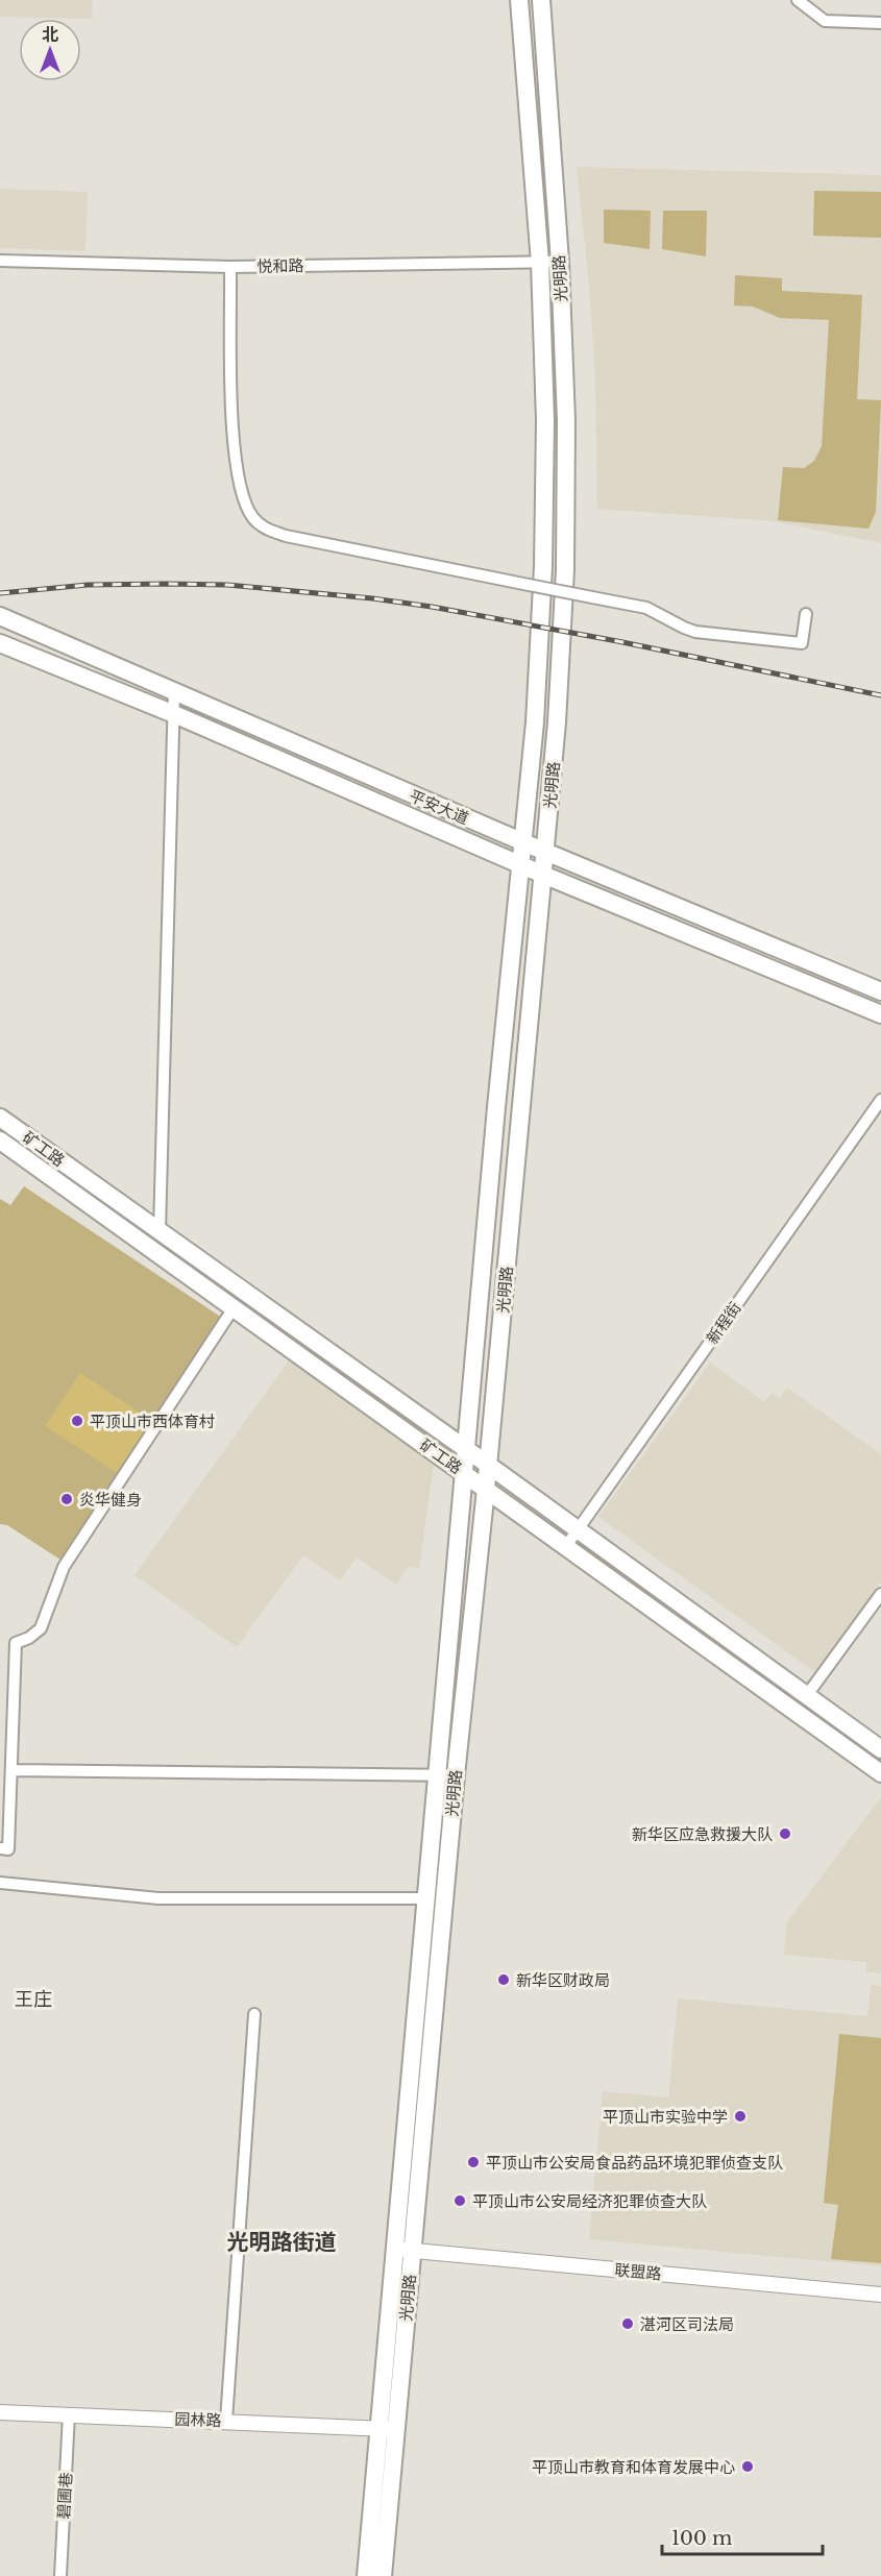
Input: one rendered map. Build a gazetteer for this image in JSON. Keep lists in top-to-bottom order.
{
  "streets": {
    "main road": ["光明路", "平安大道", "矿工路"],
    "street": [
      "悦和路",
      "新程街",
      "联盟路",
      "园林路",
      "碧圃巷"
    ]
  },
  "crossings": [
    ["悦和路", "光明路"],
    ["光明路", "平安大道"],
    ["光明路", "矿工路"],
    ["光明路", "联盟路"],
    ["光明路", "园林路"],
    ["矿工路", "新程街"],
    ["园林路", "碧圃巷"]
  ],
  "districts": ["王庄", "光明路街道"],
  "places": [
    "平顶山市西体育村",
    "炎华健身",
    "新华区应急救援大队",
    "新华区财政局",
    "平顶山市实验中学",
    "平顶山市公安局食品药品环境犯罪侦查支队",
    "平顶山市公安局经济犯罪侦查大队",
    "湛河区司法局",
    "平顶山市教育和体育发展中心"
  ],
  "scale_bar": "100 m",
  "north": "top"
}
